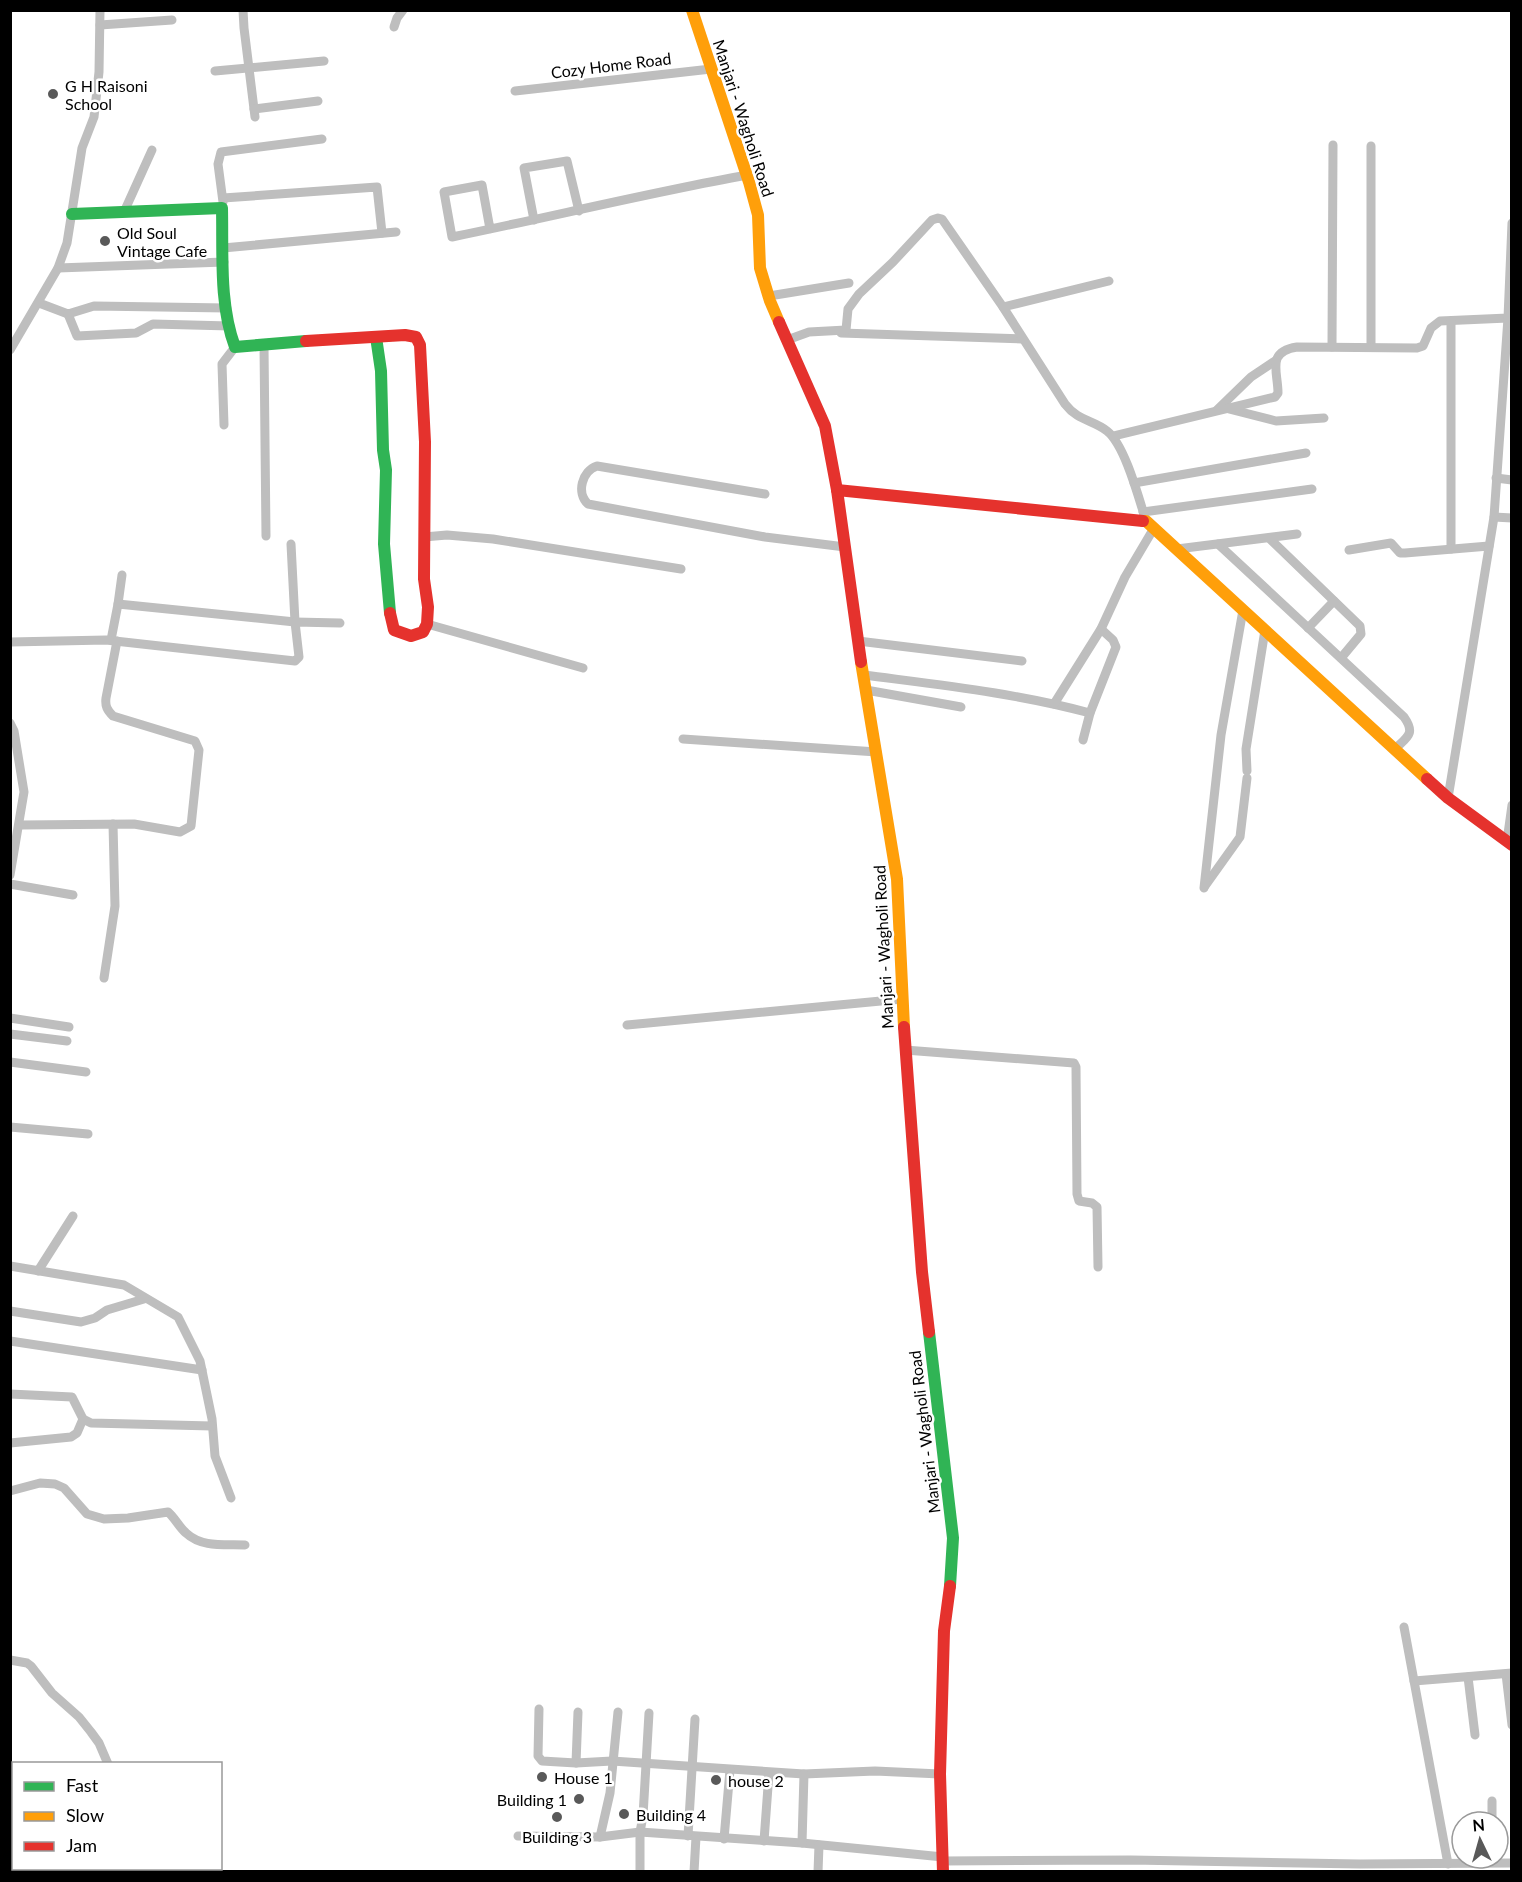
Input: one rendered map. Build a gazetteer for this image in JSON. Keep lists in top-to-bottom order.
{
  "streets": {
    "street": ["Cozy Home Road", "Manjari - Wagholi Road"]
  },
  "crossings": [
    ["Cozy Home Road", "Manjari - Wagholi Road"]
  ],
  "places": [
    "G H Raisoni School",
    "Old Soul Vintage Cafe",
    "House 1",
    "house 2",
    "Building 1",
    "Building 4",
    "Building 3"
  ],
  "legend": ["Fast", "Slow", "Jam"],
  "north": "top"
}
